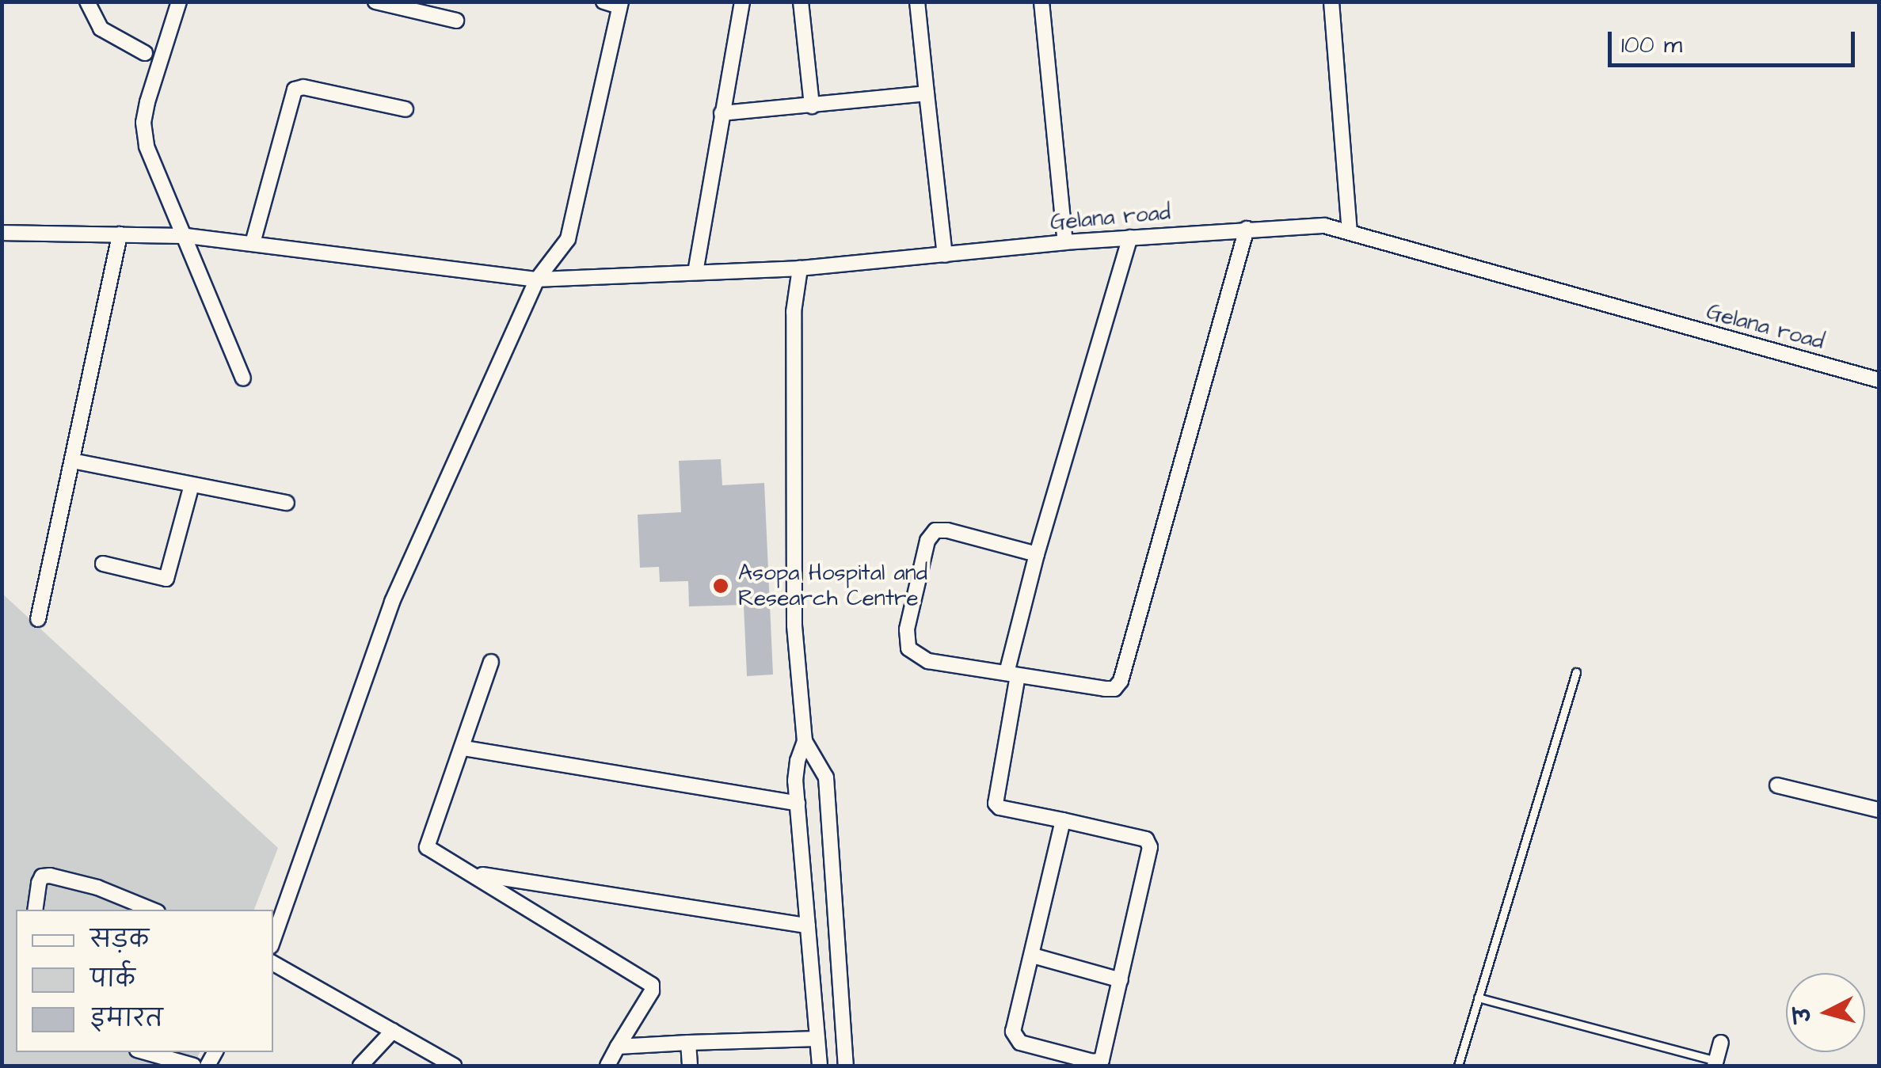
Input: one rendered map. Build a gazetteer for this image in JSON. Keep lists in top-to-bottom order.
{
  "streets": {
    "street": ["Gelana road"]
  },
  "places": ["Asopa Hospital and Research Centre"],
  "legend": ["सड़क", "पार्क", "इमारत"],
  "scale_bar": "100 m",
  "north": "left"
}
